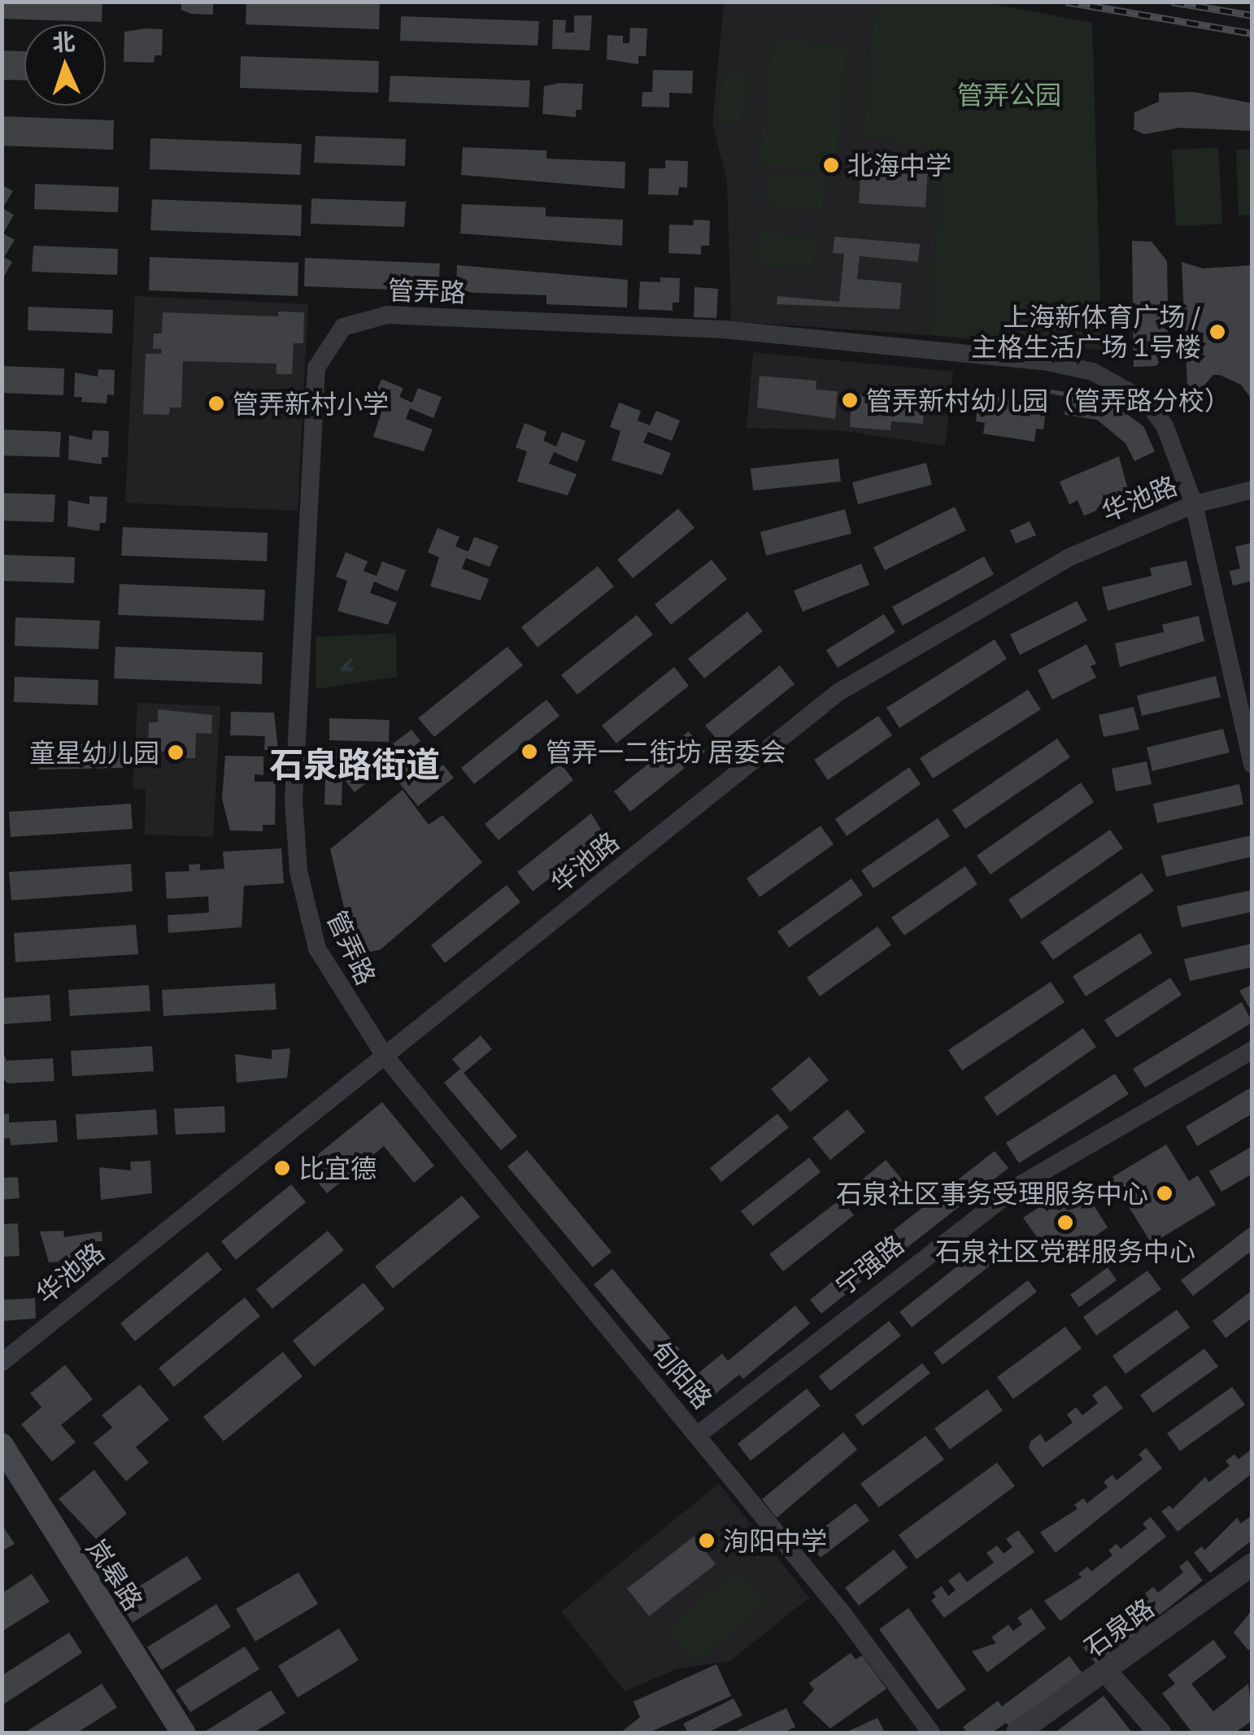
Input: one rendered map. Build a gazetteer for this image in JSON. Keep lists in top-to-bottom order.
{
  "streets": {
    "main road": ["岚皋路"],
    "street": [
      "管弄路",
      "华池路",
      "宁强路",
      "旬阳路",
      "石泉路"
    ]
  },
  "crossings": [
    ["管弄路", "华池路"],
    ["管弄路", "旬阳路"],
    ["华池路", "旬阳路"],
    ["宁强路", "旬阳路"]
  ],
  "districts": ["石泉路街道"],
  "parks": ["管弄公园"],
  "places": [
    "北海中学",
    "上海新体育广场 / 主格生活广场 1号楼",
    "管弄新村幼儿园（管弄路分校）",
    "管弄新村小学",
    "管弄一二街坊 居委会",
    "童星幼儿园",
    "比宜德",
    "石泉社区事务受理服务中心",
    "石泉社区党群服务中心",
    "洵阳中学"
  ],
  "north": "top"
}
